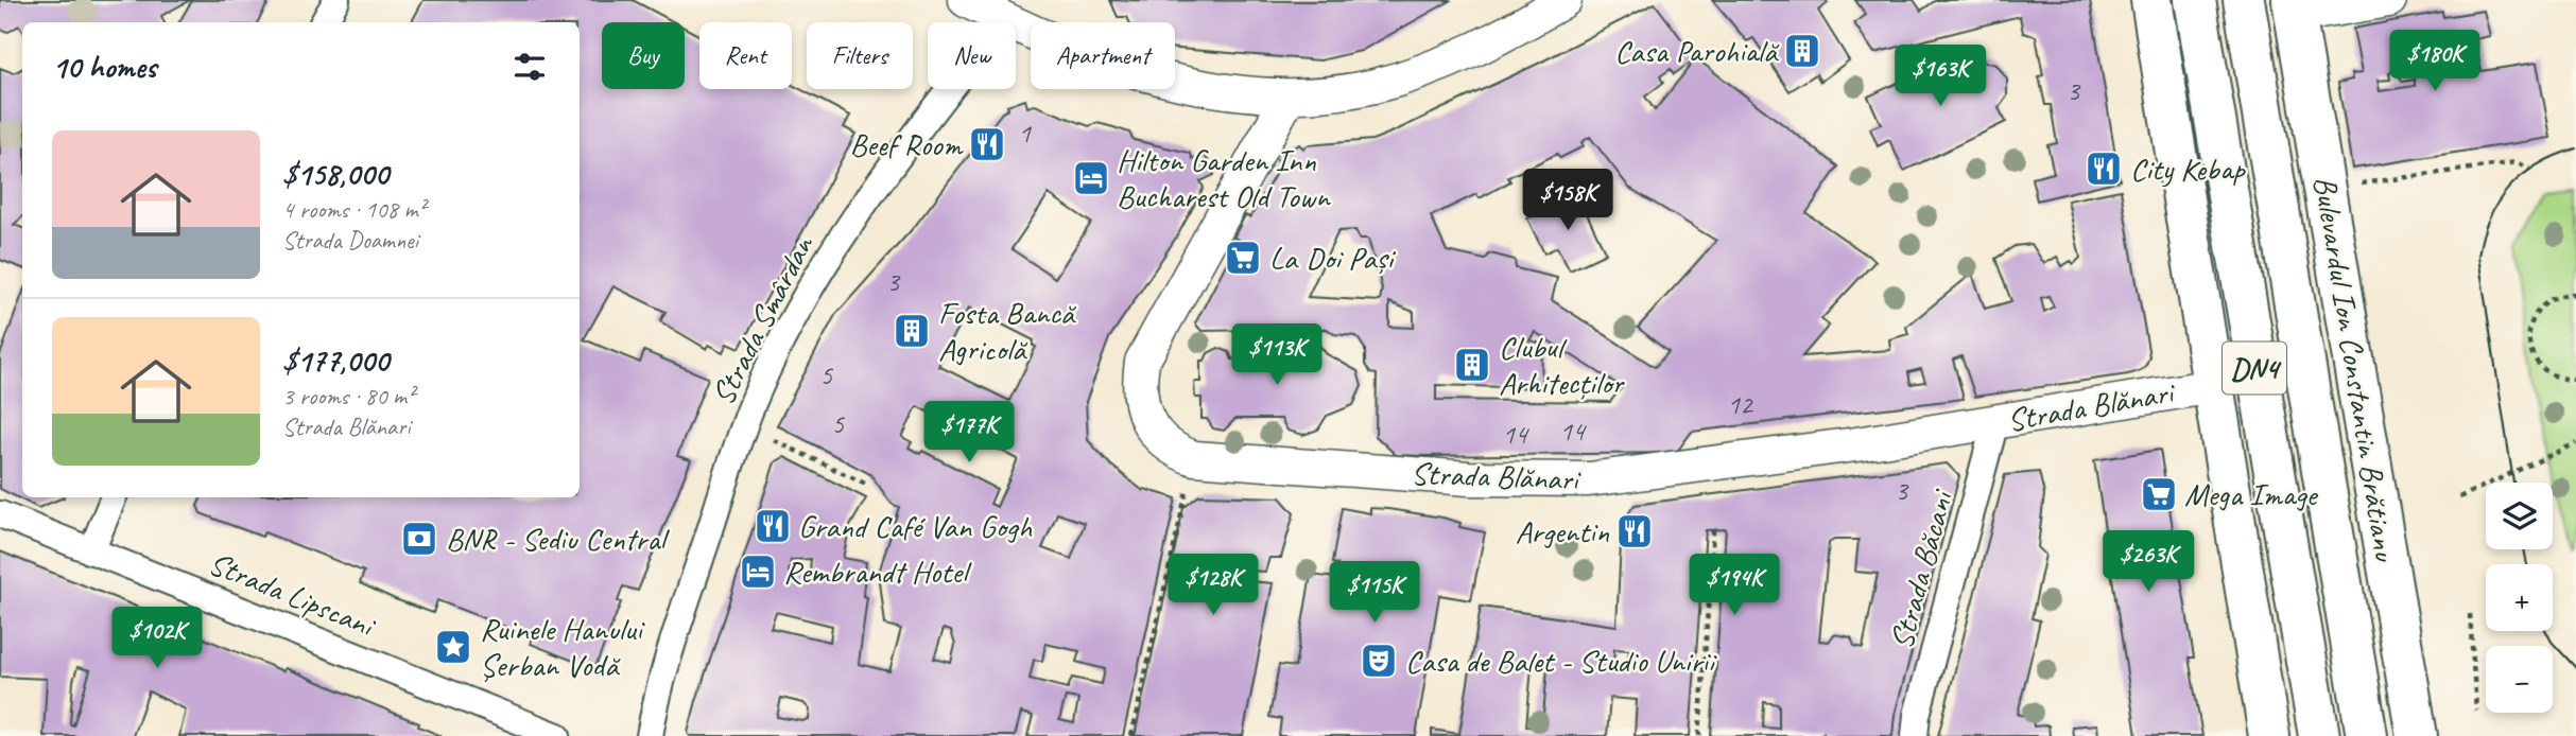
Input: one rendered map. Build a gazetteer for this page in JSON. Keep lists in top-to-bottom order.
{
  "streets": {
    "main road": ["DN4", "Bulevardul Ion Constantin Brătianu"],
    "street": [
      "Strada Smârdan",
      "Strada Blănari",
      "Strada Băcani",
      "Strada Lipscani"
    ]
  },
  "crossings": [
    ["DN4", "Strada Blănari"],
    ["Strada Blănari", "Strada Băcani"]
  ],
  "places": {
    "building": ["Casa Parohială", "Fosta Bancă Agricolă", "Clubul Arhitecților"],
    "restaurant": [
      "Beef Room",
      "City Kebap",
      "Grand Café Van Gogh",
      "Argentin"
    ],
    "hotel": ["Hilton Garden Inn Bucharest Old Town", "Rembrandt Hotel"],
    "supermarket": ["La Doi Pași", "Mega Image"],
    "bank": ["BNR - Sediu Central"],
    "place": ["Ruinele Hanului Șerban Vodă"],
    "theatre": ["Casa de Balet - Studio Unirii"]
  },
  "house_numbers": [
    "3",
    "1",
    "3",
    "5",
    "12",
    "5",
    "14",
    "14",
    "3"
  ],
  "page": {
    "chip": [
      "Buy",
      "Rent",
      "Filters",
      "New",
      "Apartment"
    ],
    "heading": "10 homes",
    "price": [
      "$180K",
      "$163K",
      "$158K",
      "$113K",
      "$177K",
      "$263K",
      "$128K",
      "$194K",
      "$115K",
      "$102K"
    ],
    "list": [
      {
        "name": "$158,000",
        "note": "4 rooms · 108 m² · Strada Doamnei"
      },
      {
        "name": "$177,000",
        "note": "3 rooms · 80 m² · Strada Blănari"
      }
    ],
    "map_buttons": ["+", "−"]
  }
}
